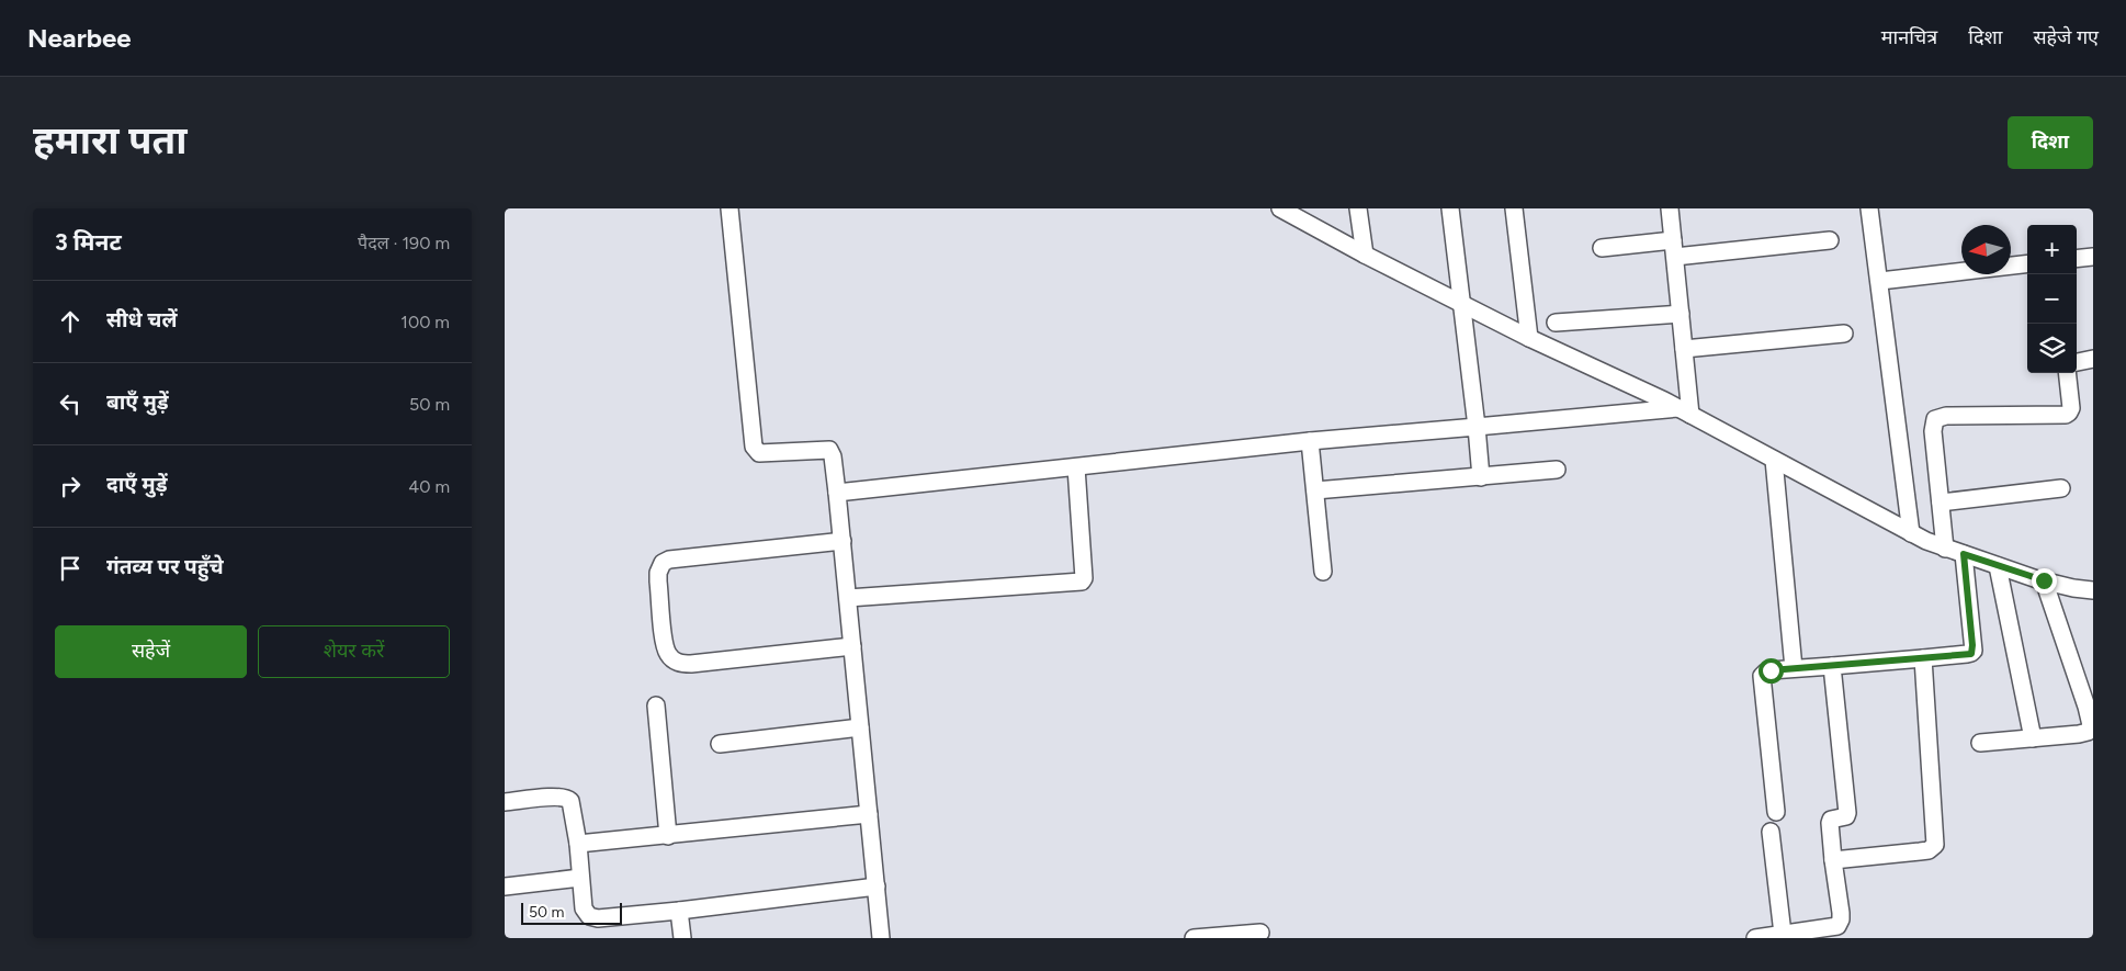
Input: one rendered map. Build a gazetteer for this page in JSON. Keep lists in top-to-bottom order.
{
  "scale_bar": "50 m",
  "north": "left",
  "page": {
    "header": "Nearbee",
    "nav": ["मानचित्र", "दिशा", "सहेजे गए"],
    "buttons": [
      "दिशा",
      ["सहेजें", "शेयर करें"]
    ],
    "title": "हमारा पता",
    "heading": ["3 मिनट", "पैदल · 190 m"],
    "map_buttons": ["+", "−"],
    "list": [
      ["सीधे चलें", "100 m"],
      ["बाएँ मुड़ें", "50 m"],
      ["दाएँ मुड़ें", "40 m"],
      "गंतव्य पर पहुँचे"
    ],
    "scale": "50 m"
  }
}
